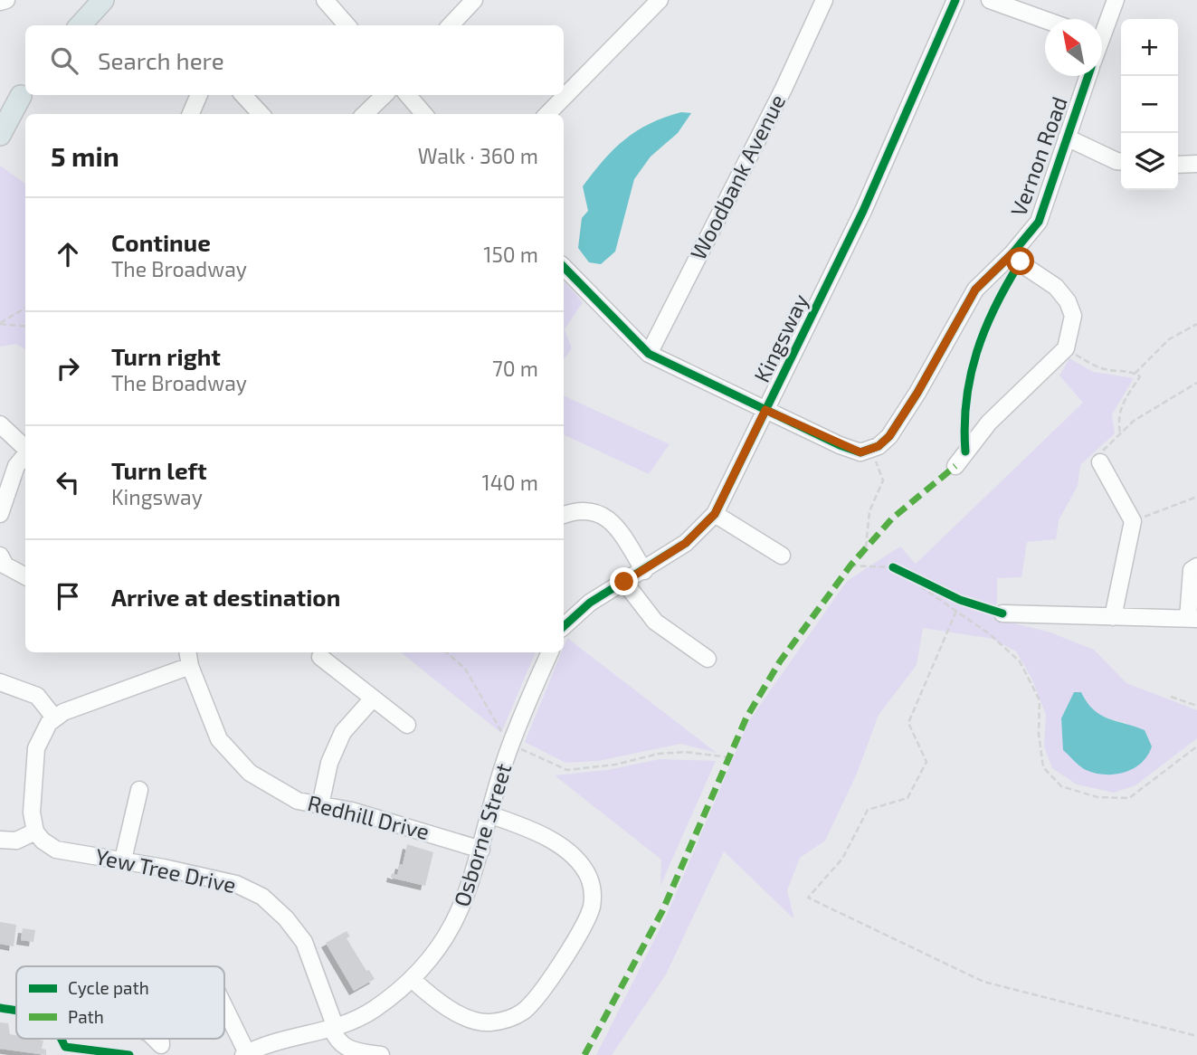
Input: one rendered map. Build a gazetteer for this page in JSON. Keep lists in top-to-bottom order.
{
  "streets": {
    "street": [
      "Vernon Road",
      "Woodbank Avenue",
      "Kingsway",
      "Redhill Drive",
      "Osborne Street",
      "Yew Tree Drive"
    ]
  },
  "crossings": [
    ["Redhill Drive", "Osborne Street"],
    ["Osborne Street", "Yew Tree Drive"]
  ],
  "legend": ["Cycle path", "Path"],
  "north": "top left",
  "page": {
    "map_buttons": ["+", "−"],
    "search": "Search here",
    "heading": ["5 min", "Walk · 360 m"],
    "list": [
      ["Continue", "The Broadway", "150 m"],
      ["Turn right", "The Broadway", "70 m"],
      ["Turn left", "Kingsway", "140 m"],
      "Arrive at destination"
    ]
  }
}
